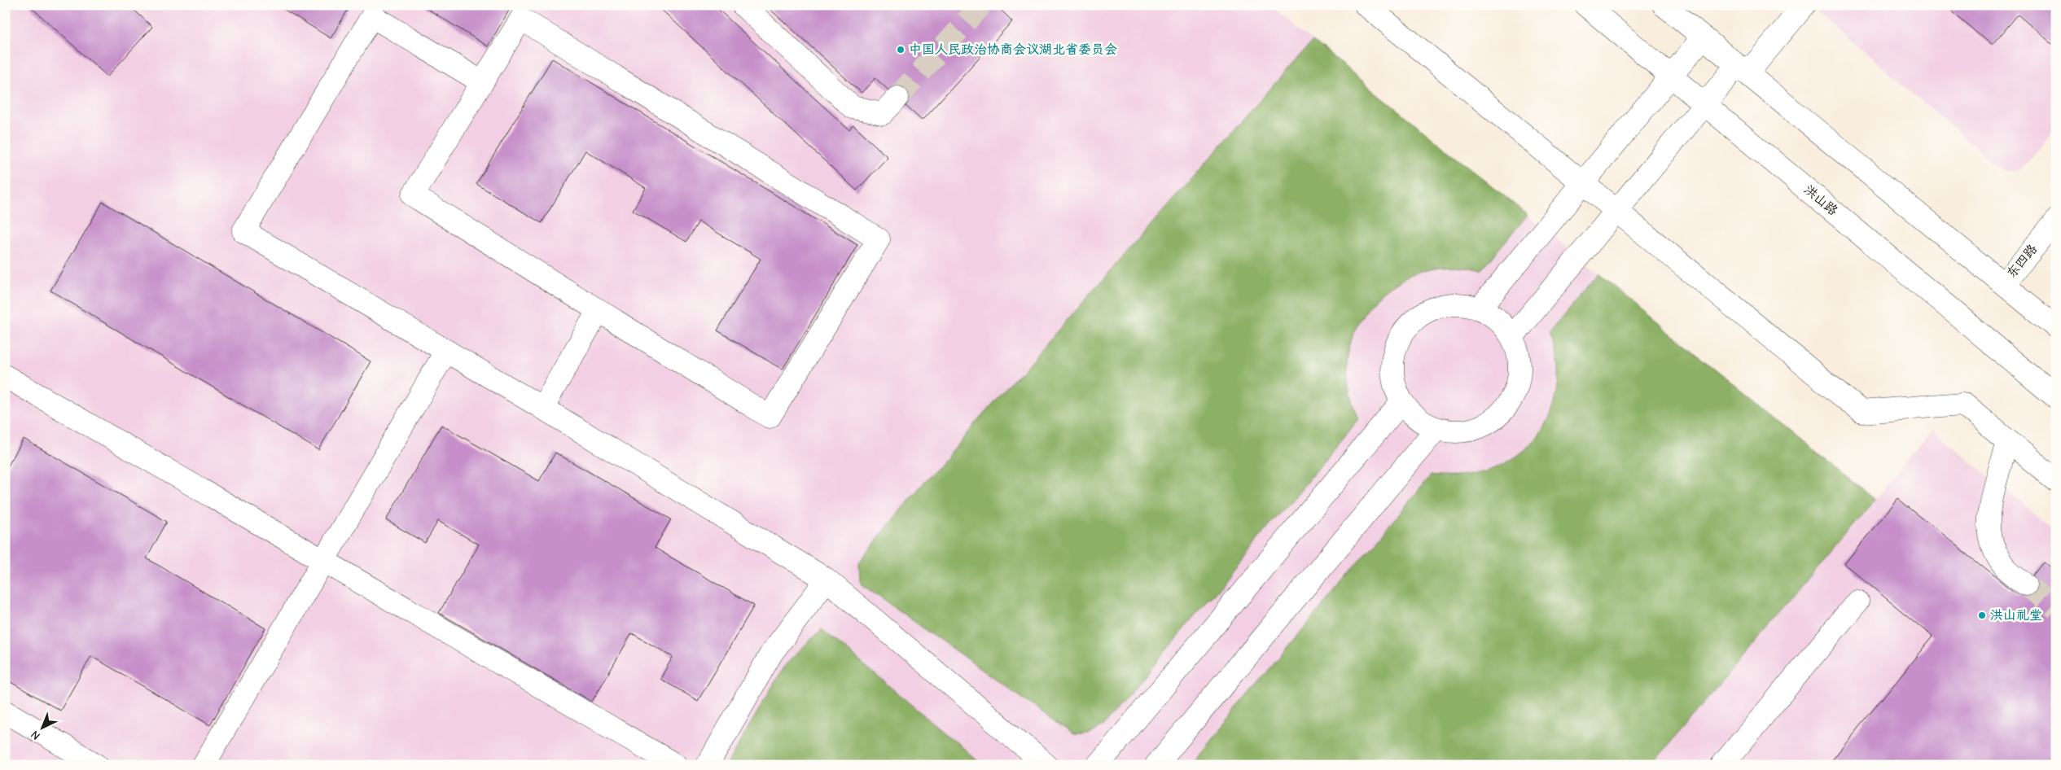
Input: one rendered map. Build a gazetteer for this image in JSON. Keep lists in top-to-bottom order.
{
  "streets": {
    "main road": ["洪山路", "东四路"]
  },
  "places": ["中国人民政治协商会议湖北省委员会", "洪山礼堂"],
  "north": "bottom left"
}
